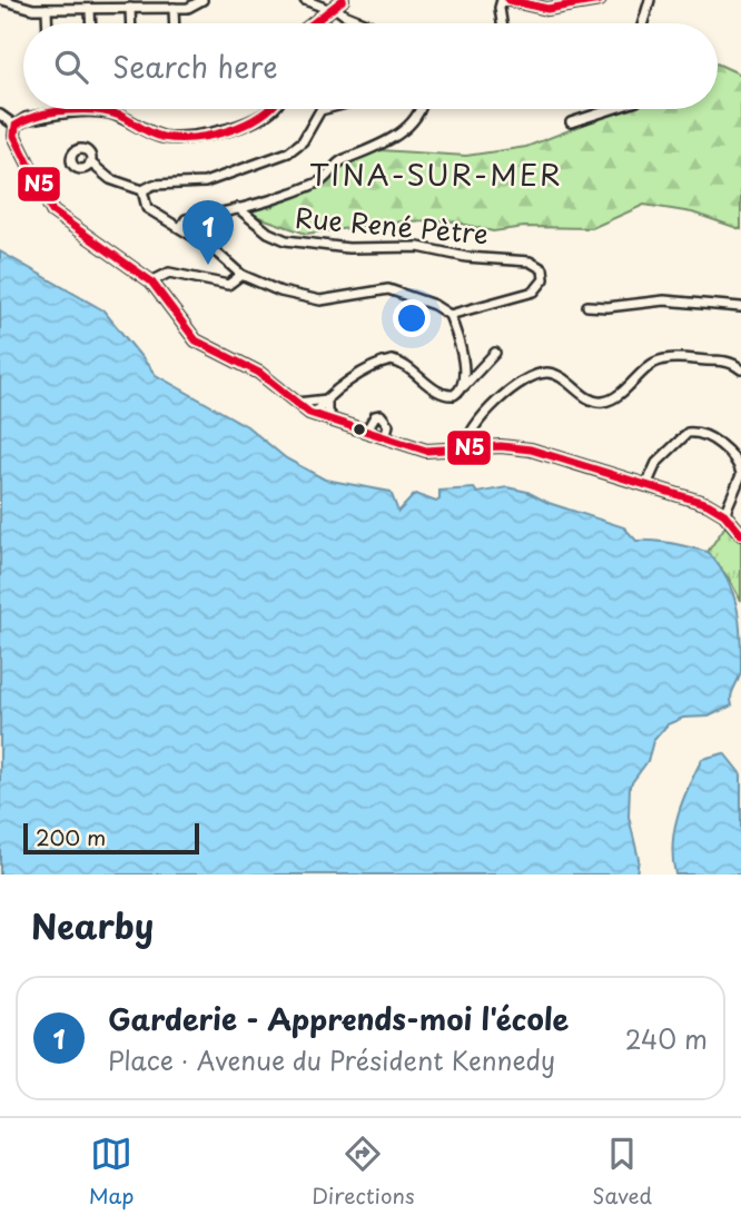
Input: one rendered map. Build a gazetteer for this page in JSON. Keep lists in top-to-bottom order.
{
  "streets": {
    "street": ["Rue René Pètre"]
  },
  "districts": ["TINA-SUR-MER"],
  "lines": ["transit line N5"],
  "scale_bar": "200 m",
  "page": {
    "search": "Search here",
    "pins": "1",
    "scale": "200 m",
    "heading": "Nearby",
    "list": [
      {
        "mark": "1",
        "name": "Garderie - Apprends-moi l'école",
        "note": "Place · Avenue du Président Kennedy",
        "value": "240 m"
      }
    ],
    "nav": ["Map", "Directions", "Saved"]
  }
}
